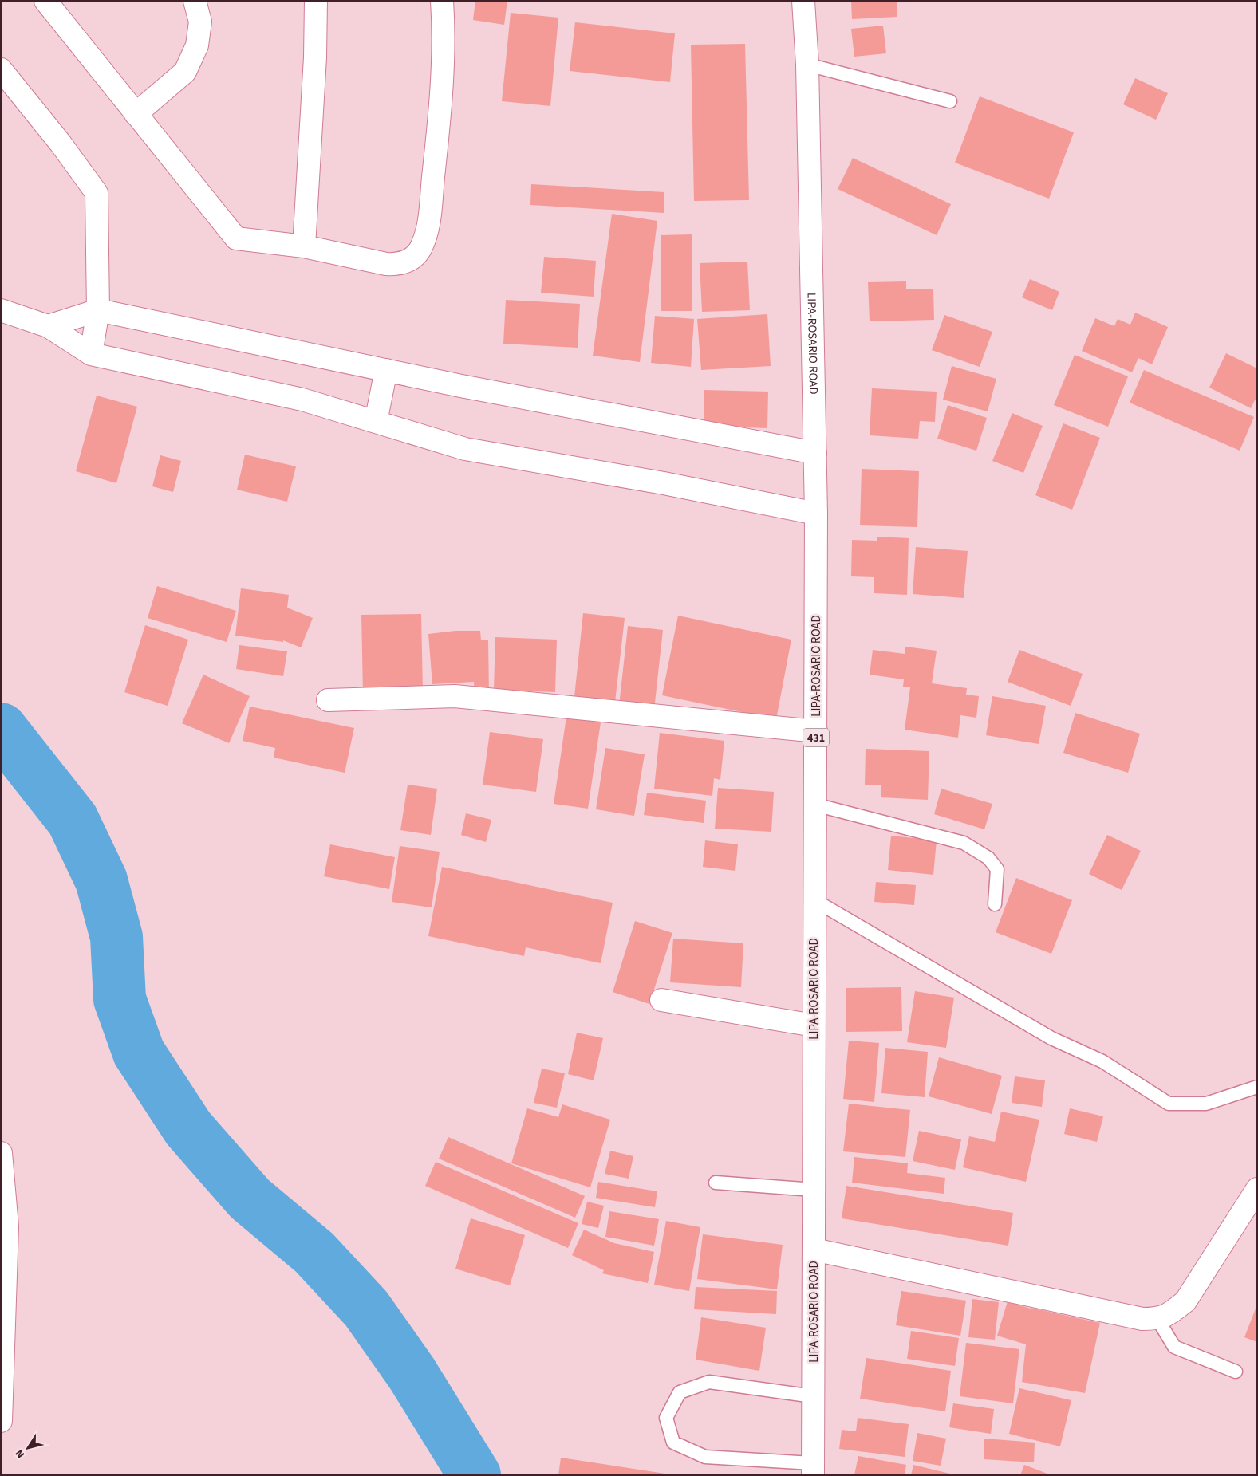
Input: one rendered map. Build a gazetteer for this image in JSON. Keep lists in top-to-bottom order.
{
  "streets": {
    "street": ["LIPA-ROSARIO ROAD", "431"]
  },
  "north": "bottom left"
}
